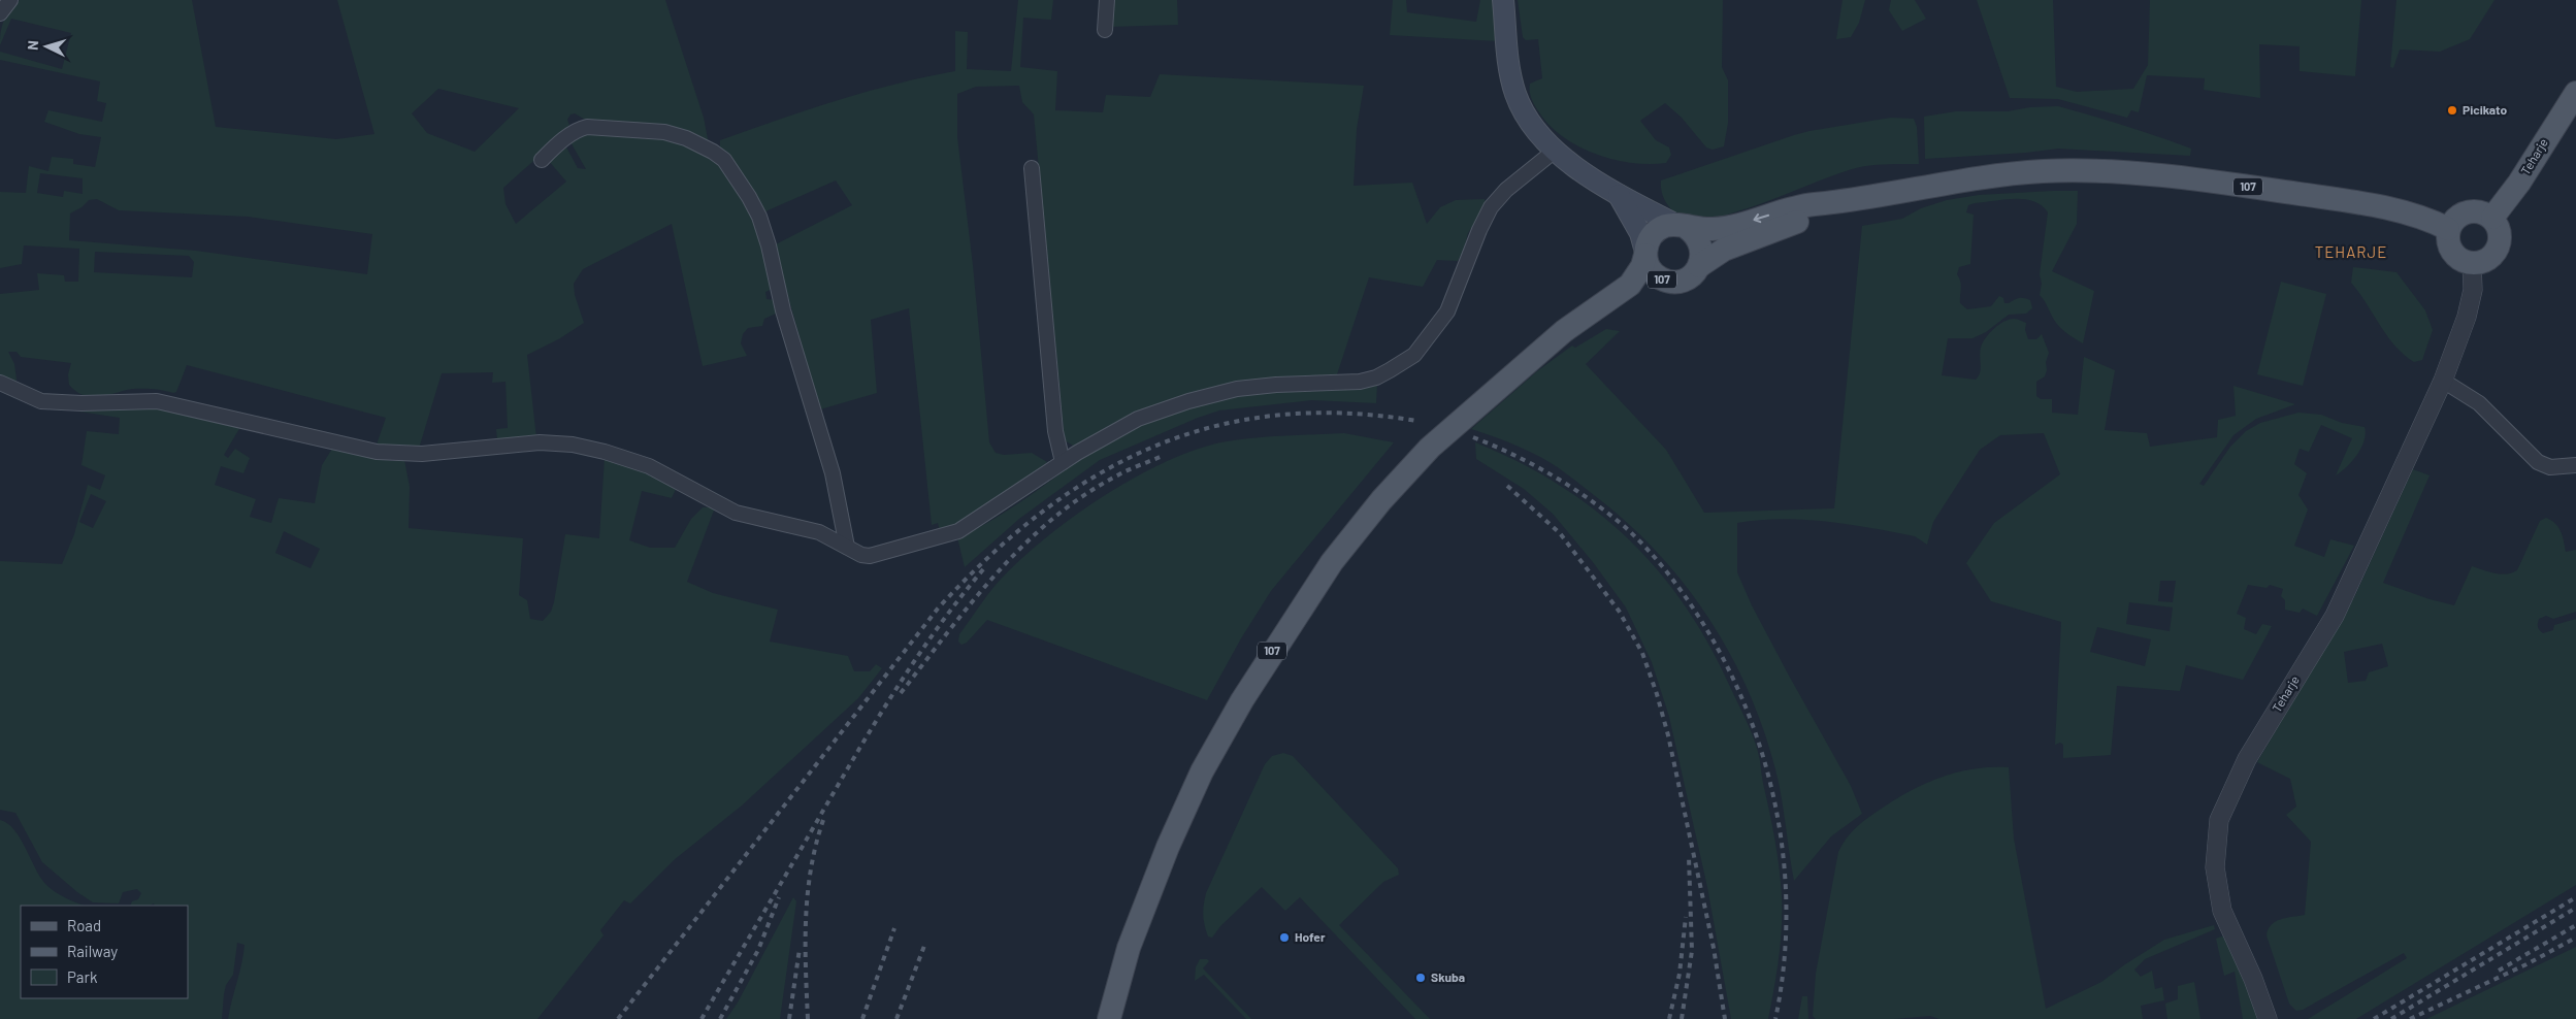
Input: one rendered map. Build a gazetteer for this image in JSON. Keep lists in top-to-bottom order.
{
  "streets": {
    "main road": ["Teharje", "107"]
  },
  "crossings": [
    ["Teharje", "107"]
  ],
  "districts": ["TEHARJE"],
  "places": ["Picikato", "Hofer", "Skuba"],
  "legend": ["Road", "Railway", "Park"],
  "north": "left"
}
